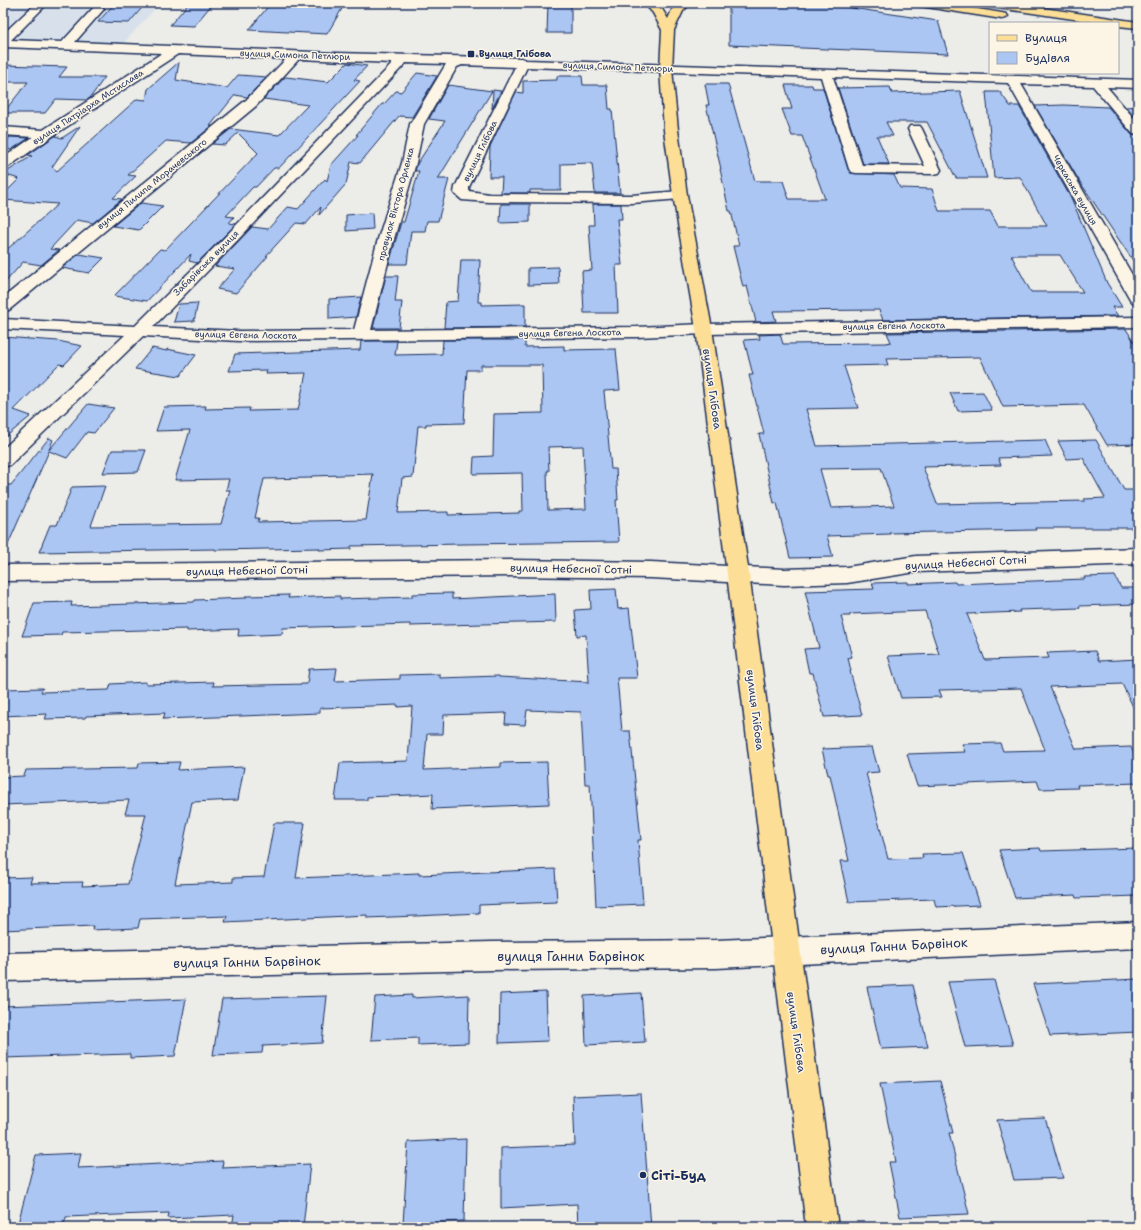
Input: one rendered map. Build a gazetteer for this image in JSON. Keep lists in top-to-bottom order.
{
  "streets": {
    "main road": ["вулиця Глібова"],
    "street": [
      "вулиця Симона Петлюри",
      "вулиця Патріарха Мстислава",
      "вулиця Пилипа Морачевського",
      "Черкаська вулиця",
      "провулок Віктора Орленка",
      "Забарівська вулиця",
      "вулиця Євгена Лоскота",
      "вулиця Небесної Сотні",
      "вулиця Ганни Барвінок"
    ]
  },
  "crossings": [
    ["вулиця Симона Петлюри", "вулиця Патріарха Мстислава"],
    ["вулиця Симона Петлюри", "вулиця Глібова"],
    ["вулиця Симона Петлюри", "вулиця Пилипа Морачевського"],
    ["вулиця Симона Петлюри", "Черкаська вулиця"],
    ["вулиця Симона Петлюри", "провулок Віктора Орленка"],
    ["вулиця Симона Петлюри", "Забарівська вулиця"],
    ["вулиця Глібова", "вулиця Євгена Лоскота"],
    ["вулиця Глібова", "вулиця Небесної Сотні"],
    ["вулиця Глібова", "вулиця Ганни Барвінок"],
    ["провулок Віктора Орленка", "вулиця Євгена Лоскота"],
    ["Забарівська вулиця", "вулиця Євгена Лоскота"]
  ],
  "places": {
    "transit": ["Вулиця Глібова"],
    "other": ["Сіті-Буд"]
  },
  "legend": ["Вулиця", "Будівля"]
}
